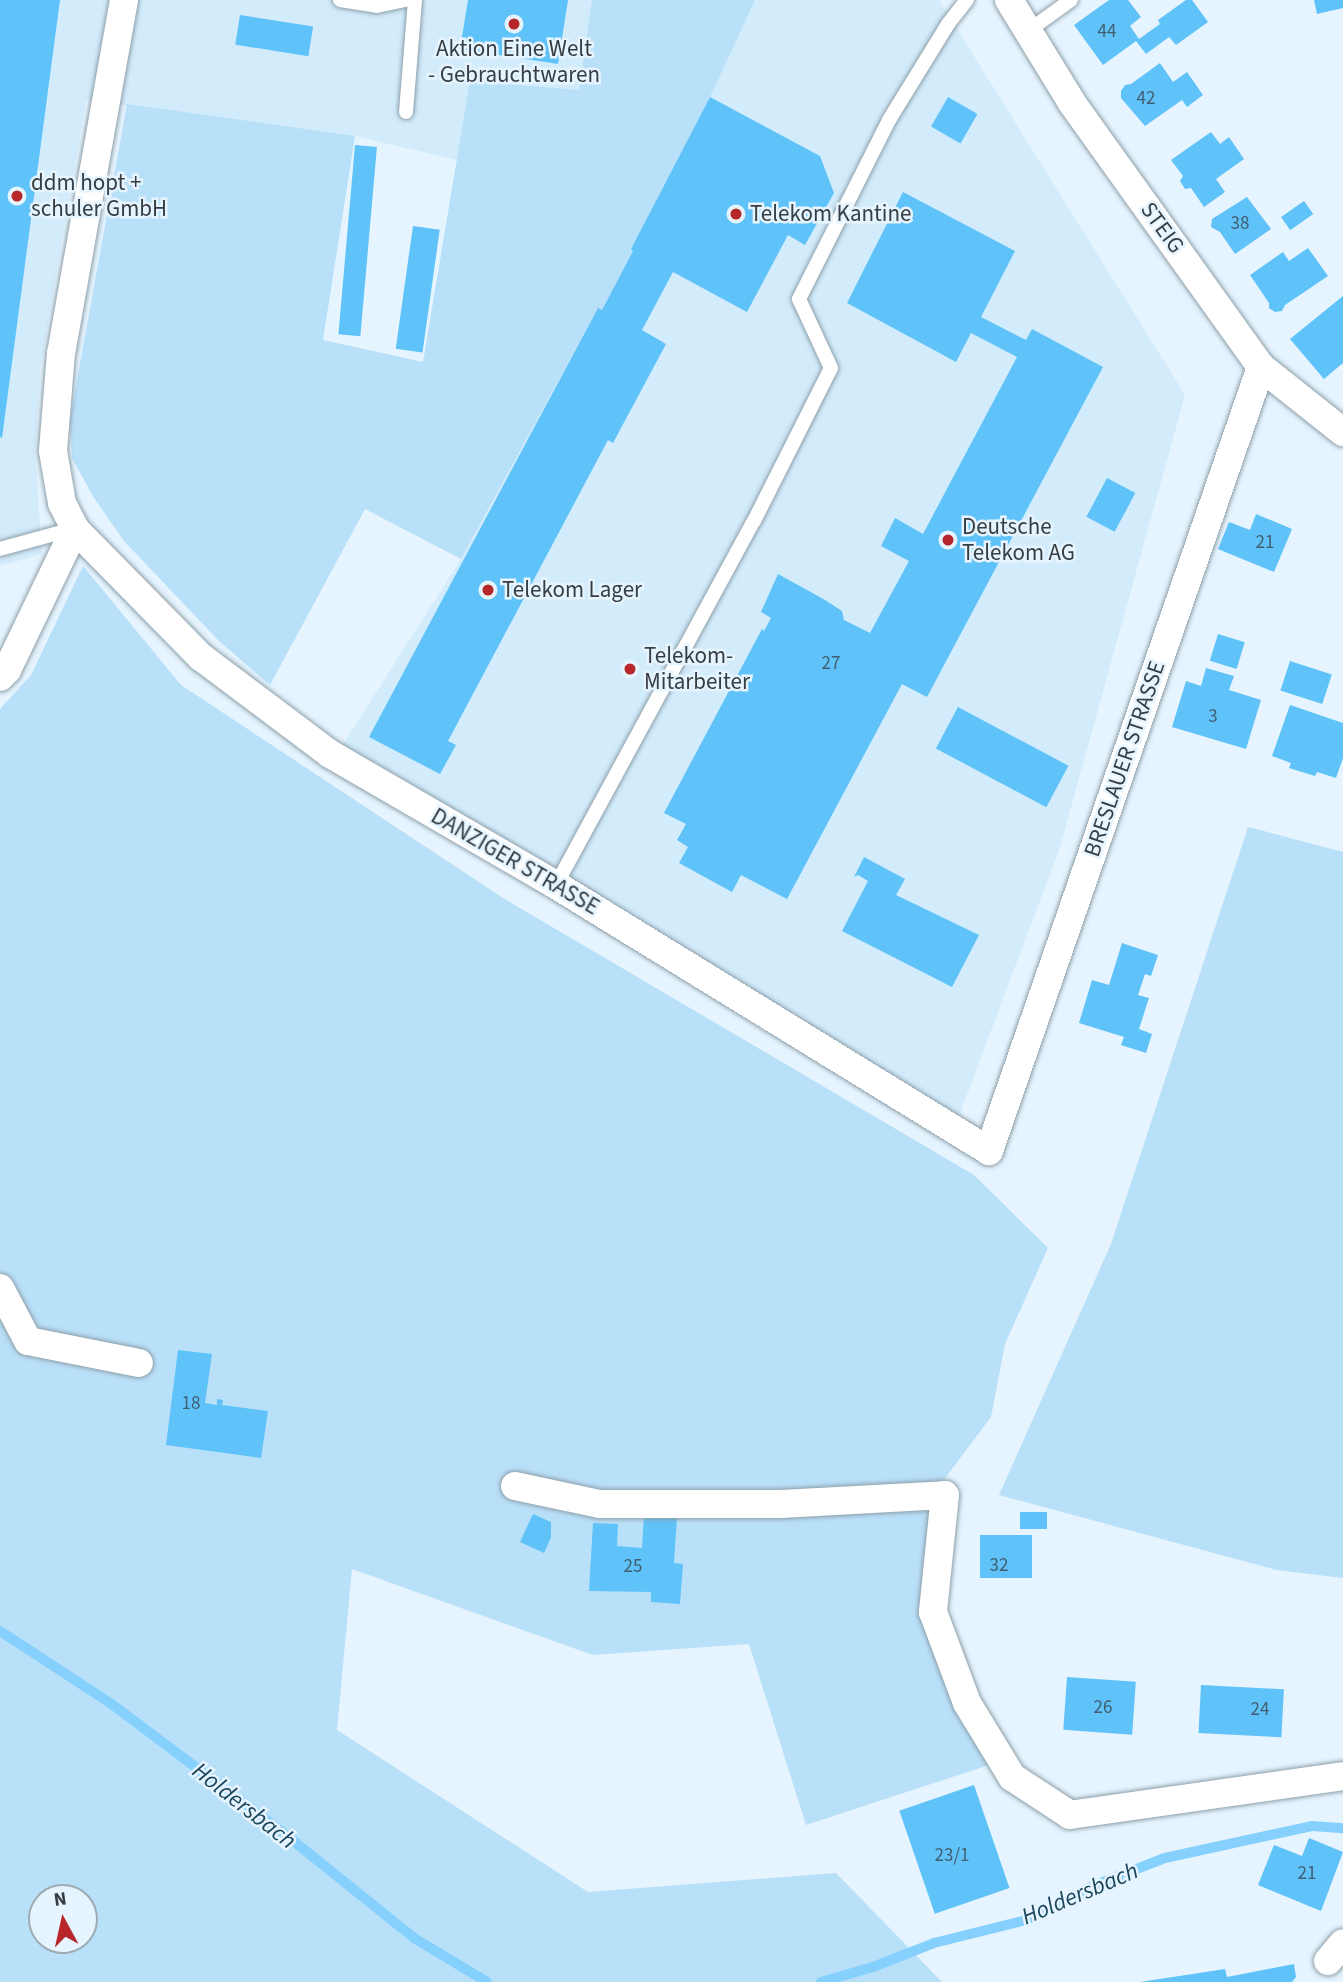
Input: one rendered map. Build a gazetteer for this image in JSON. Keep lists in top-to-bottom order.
{
  "streets": {
    "street": ["STEIG", "BRESLAUER STRASSE", "DANZIGER STRASSE"]
  },
  "crossings": [
    ["STEIG", "BRESLAUER STRASSE"],
    ["BRESLAUER STRASSE", "DANZIGER STRASSE"]
  ],
  "water": ["Holdersbach"],
  "places": [
    "Aktion Eine Welt - Gebrauchtwaren",
    "ddm hopt + schuler GmbH",
    "Telekom Kantine",
    "Deutsche Telekom AG",
    "Telekom Lager",
    "Telekom- Mitarbeiter"
  ],
  "house_numbers": [
    "44",
    "42",
    "38",
    "21",
    "27",
    "3",
    "18",
    "32",
    "25",
    "26",
    "24",
    "23/1",
    "21"
  ],
  "north": "top"
}
